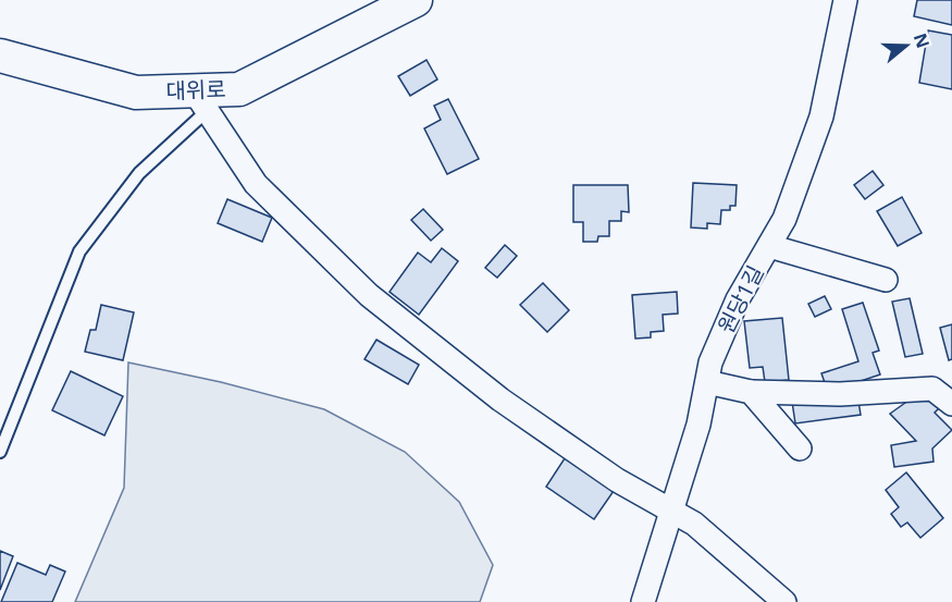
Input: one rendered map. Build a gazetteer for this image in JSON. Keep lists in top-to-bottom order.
{
  "streets": {
    "street": ["대위로", "원당1길"]
  },
  "north": "right"
}
